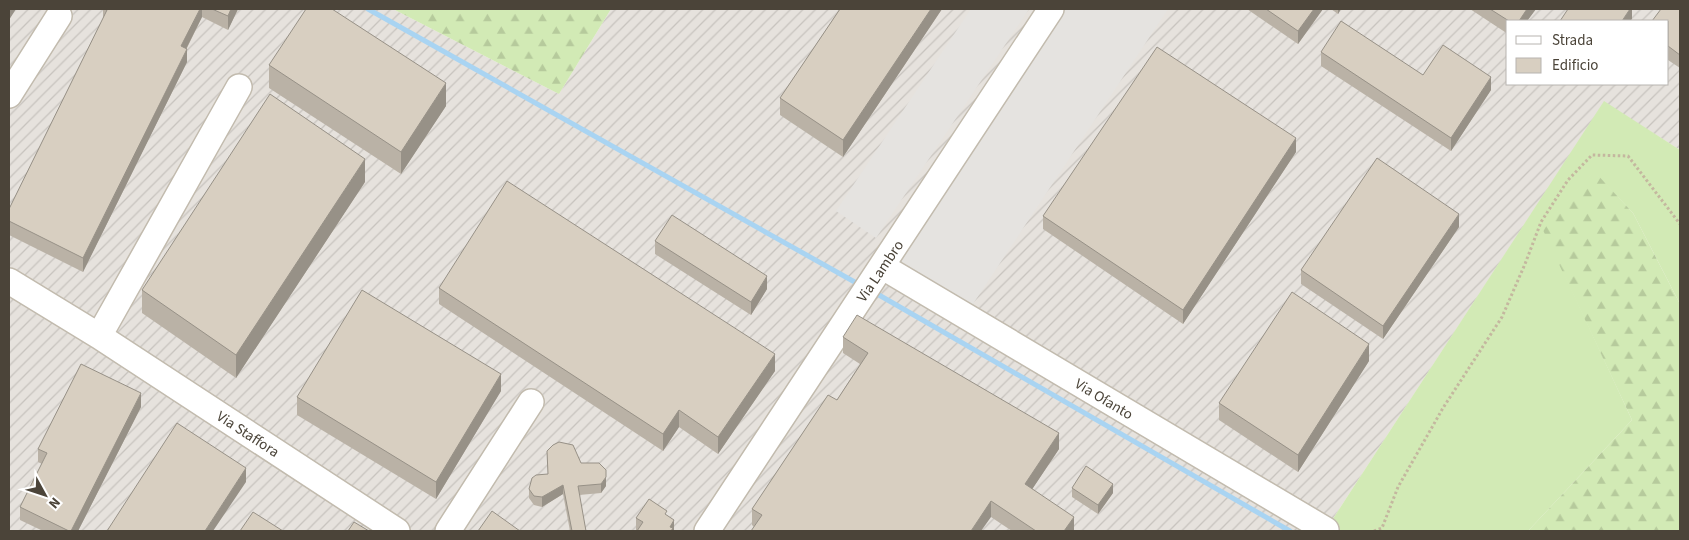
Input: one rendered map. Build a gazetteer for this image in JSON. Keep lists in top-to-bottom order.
{
  "streets": {
    "street": ["Via Lambro", "Via Ofanto", "Via Staffora"]
  },
  "crossings": [
    ["Via Lambro", "Via Ofanto"]
  ],
  "legend": ["Strada", "Edificio"],
  "north": "bottom right"
}
